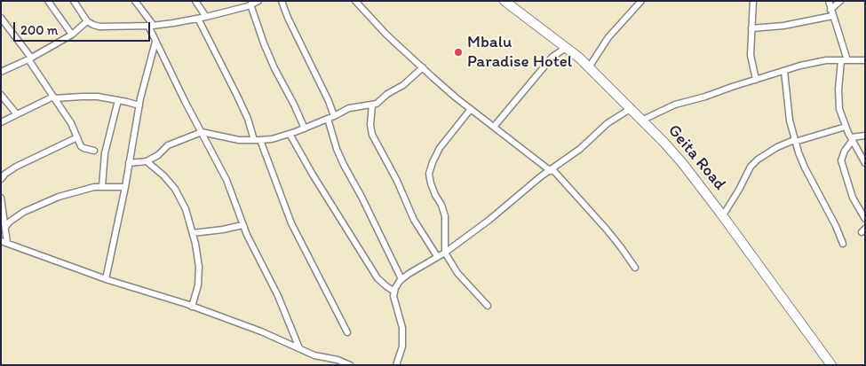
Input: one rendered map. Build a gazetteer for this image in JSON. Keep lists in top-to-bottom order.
{
  "streets": {
    "highway": ["Geita Road"]
  },
  "places": ["Mbalu Paradise Hotel"],
  "scale_bar": "200 m"
}
